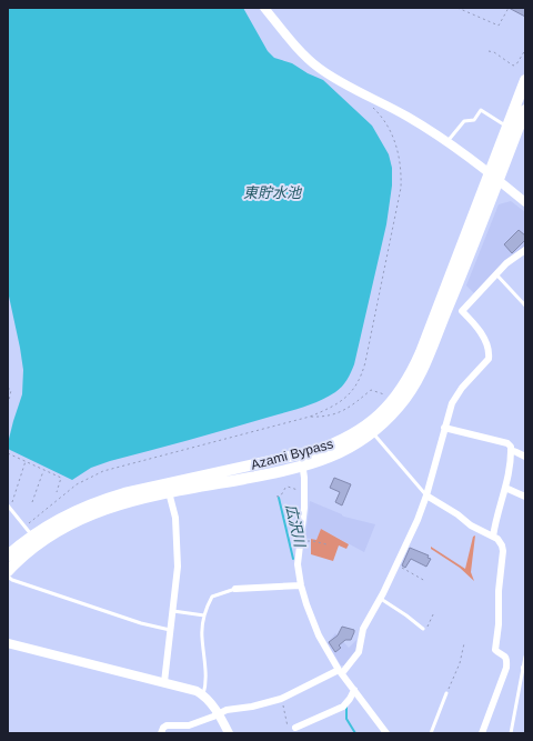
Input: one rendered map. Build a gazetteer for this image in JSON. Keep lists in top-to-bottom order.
{
  "streets": {
    "main road": ["Azami Bypass"]
  },
  "water": ["東貯水池", "広沢川"]
}
